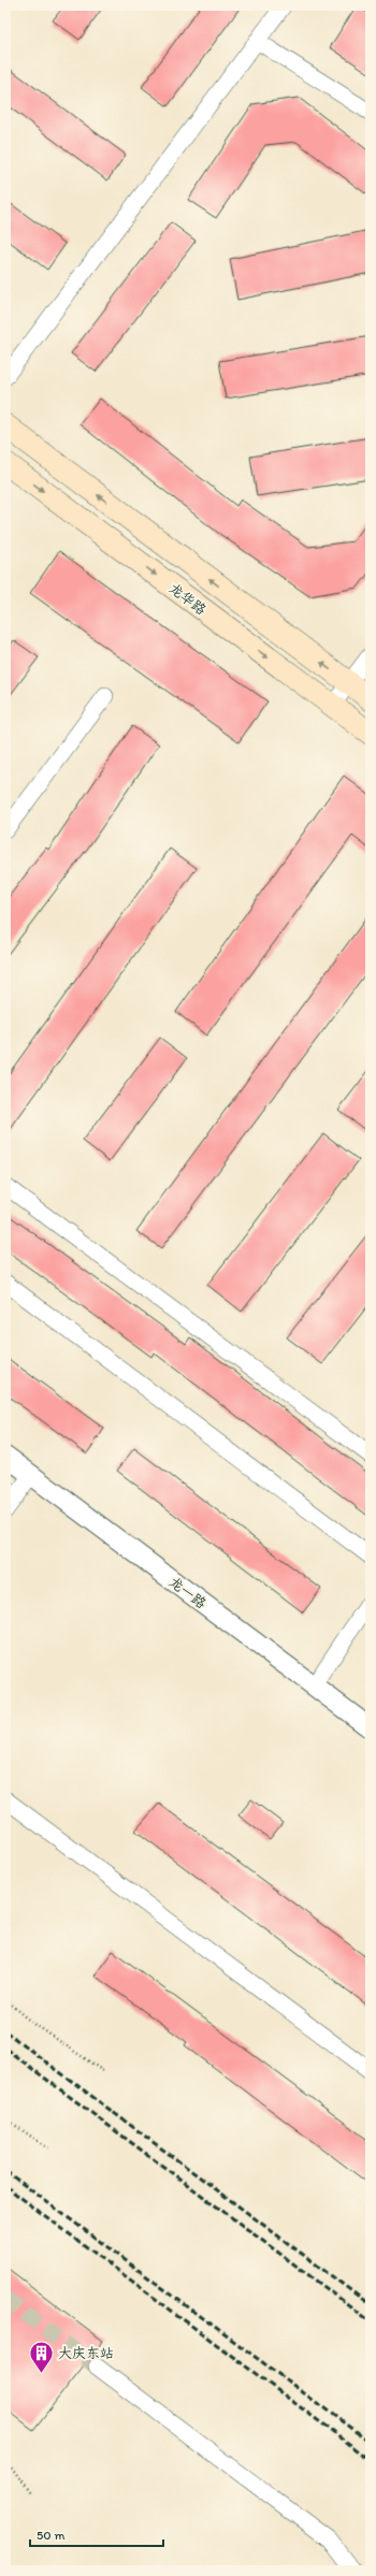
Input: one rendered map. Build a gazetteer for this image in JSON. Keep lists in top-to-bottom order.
{
  "streets": {
    "main road": ["龙华路"],
    "street": ["龙一路"]
  },
  "places": {
    "building": ["大庆东站"]
  },
  "scale_bar": "50 m"
}
